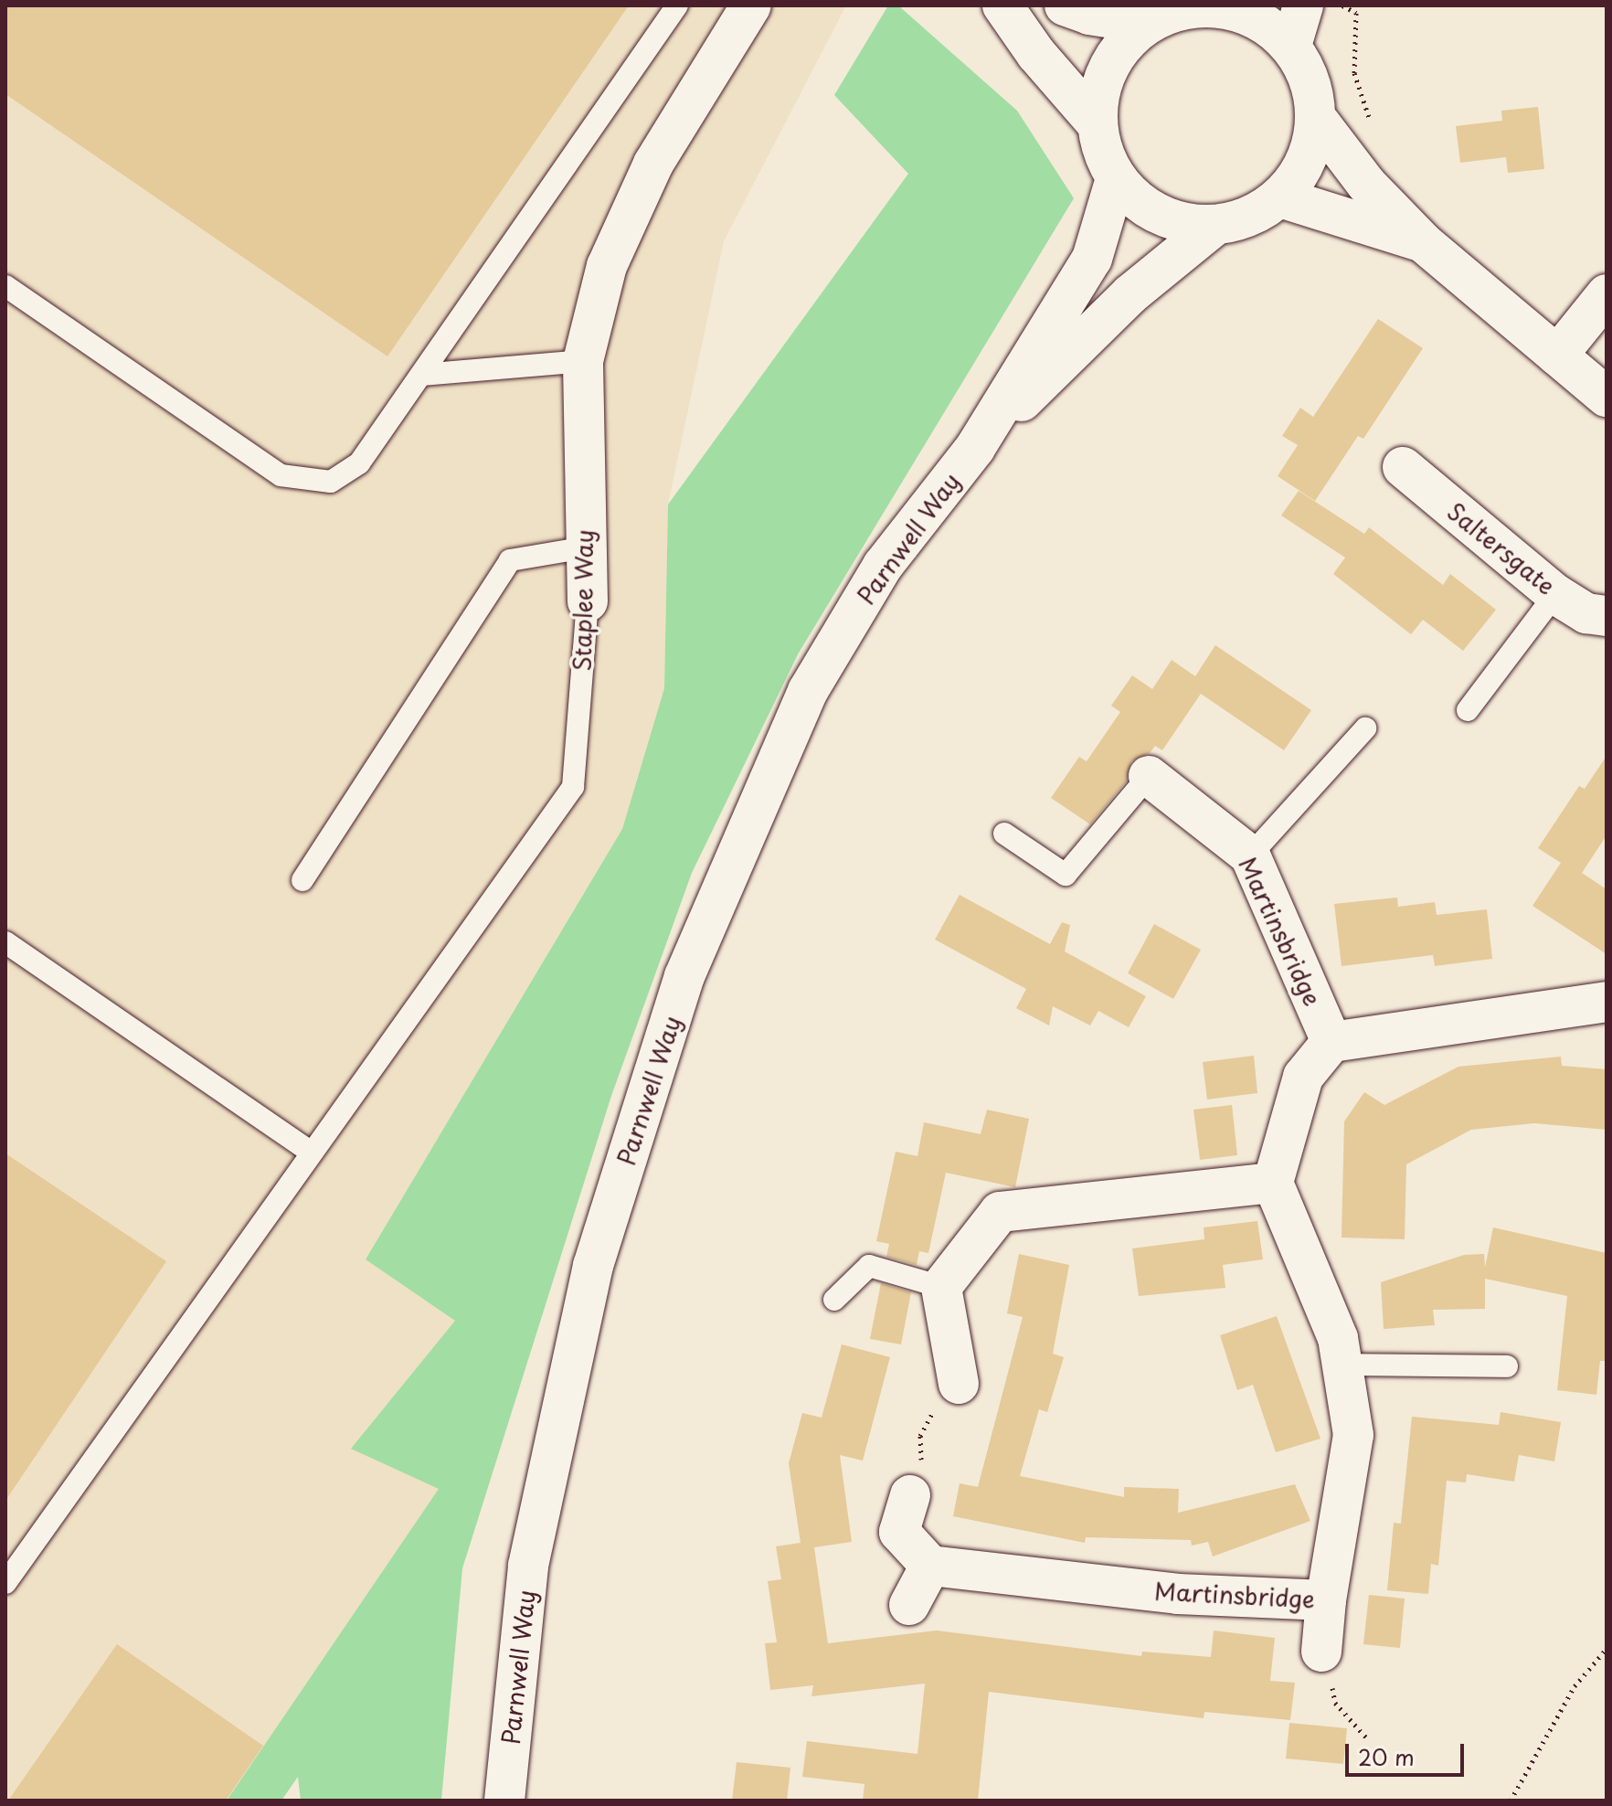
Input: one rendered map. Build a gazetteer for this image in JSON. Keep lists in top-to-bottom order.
{
  "streets": {
    "street": [
      "Parnwell Way",
      "Saltersgate",
      "Staplee Way",
      "Martinsbridge"
    ]
  },
  "scale_bar": "20 m"
}
